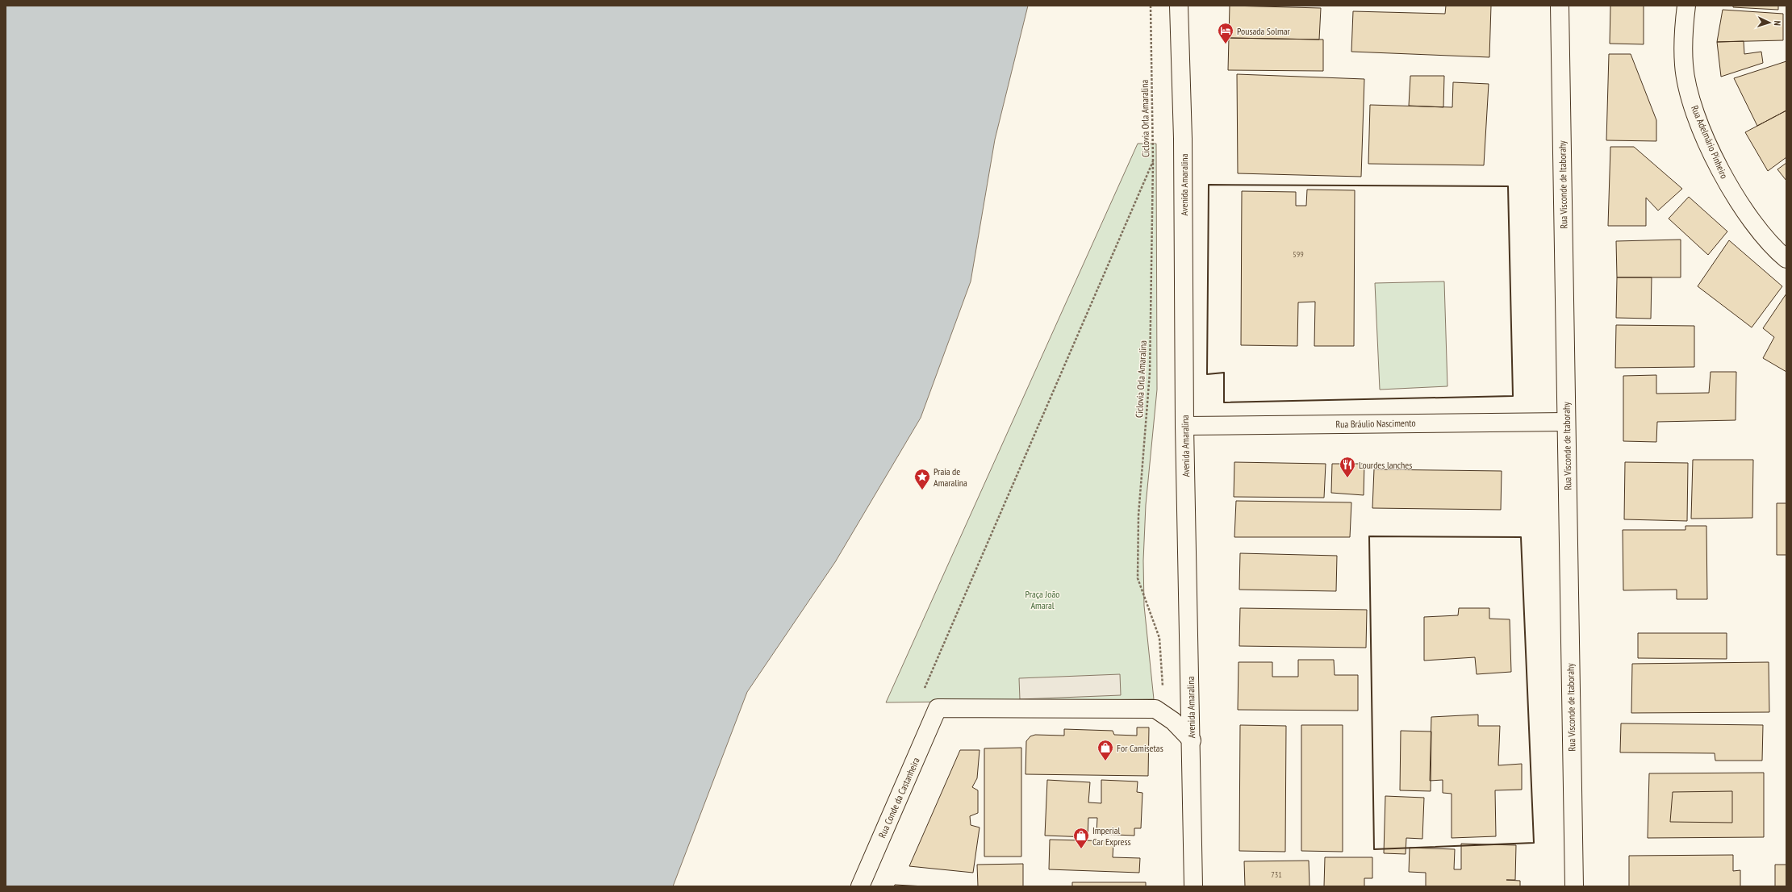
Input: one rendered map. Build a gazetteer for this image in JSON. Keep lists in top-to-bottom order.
{
  "streets": {
    "street": [
      "Rua Adelmário Pinheiro",
      "Avenida Amaralina",
      "Rua Visconde de Itaborahy",
      "Rua Bráulio Nascimento",
      "Rua Conde da Castanheira"
    ],
    "path": ["Ciclovia Orla Amaralina"]
  },
  "crossings": [
    ["Avenida Amaralina", "Rua Bráulio Nascimento"],
    ["Avenida Amaralina", "Rua Conde da Castanheira"],
    ["Rua Visconde de Itaborahy", "Rua Bráulio Nascimento"]
  ],
  "parks": ["Praça João Amaral"],
  "places": {
    "hotel": ["Pousada Solmar"],
    "restaurant": ["Lourdes lanches"],
    "place": ["Praia de Amaralina"],
    "shop": ["For Camisetas", "Imperial Car Express"]
  },
  "house_numbers": ["599", "731"],
  "north": "right"
}
